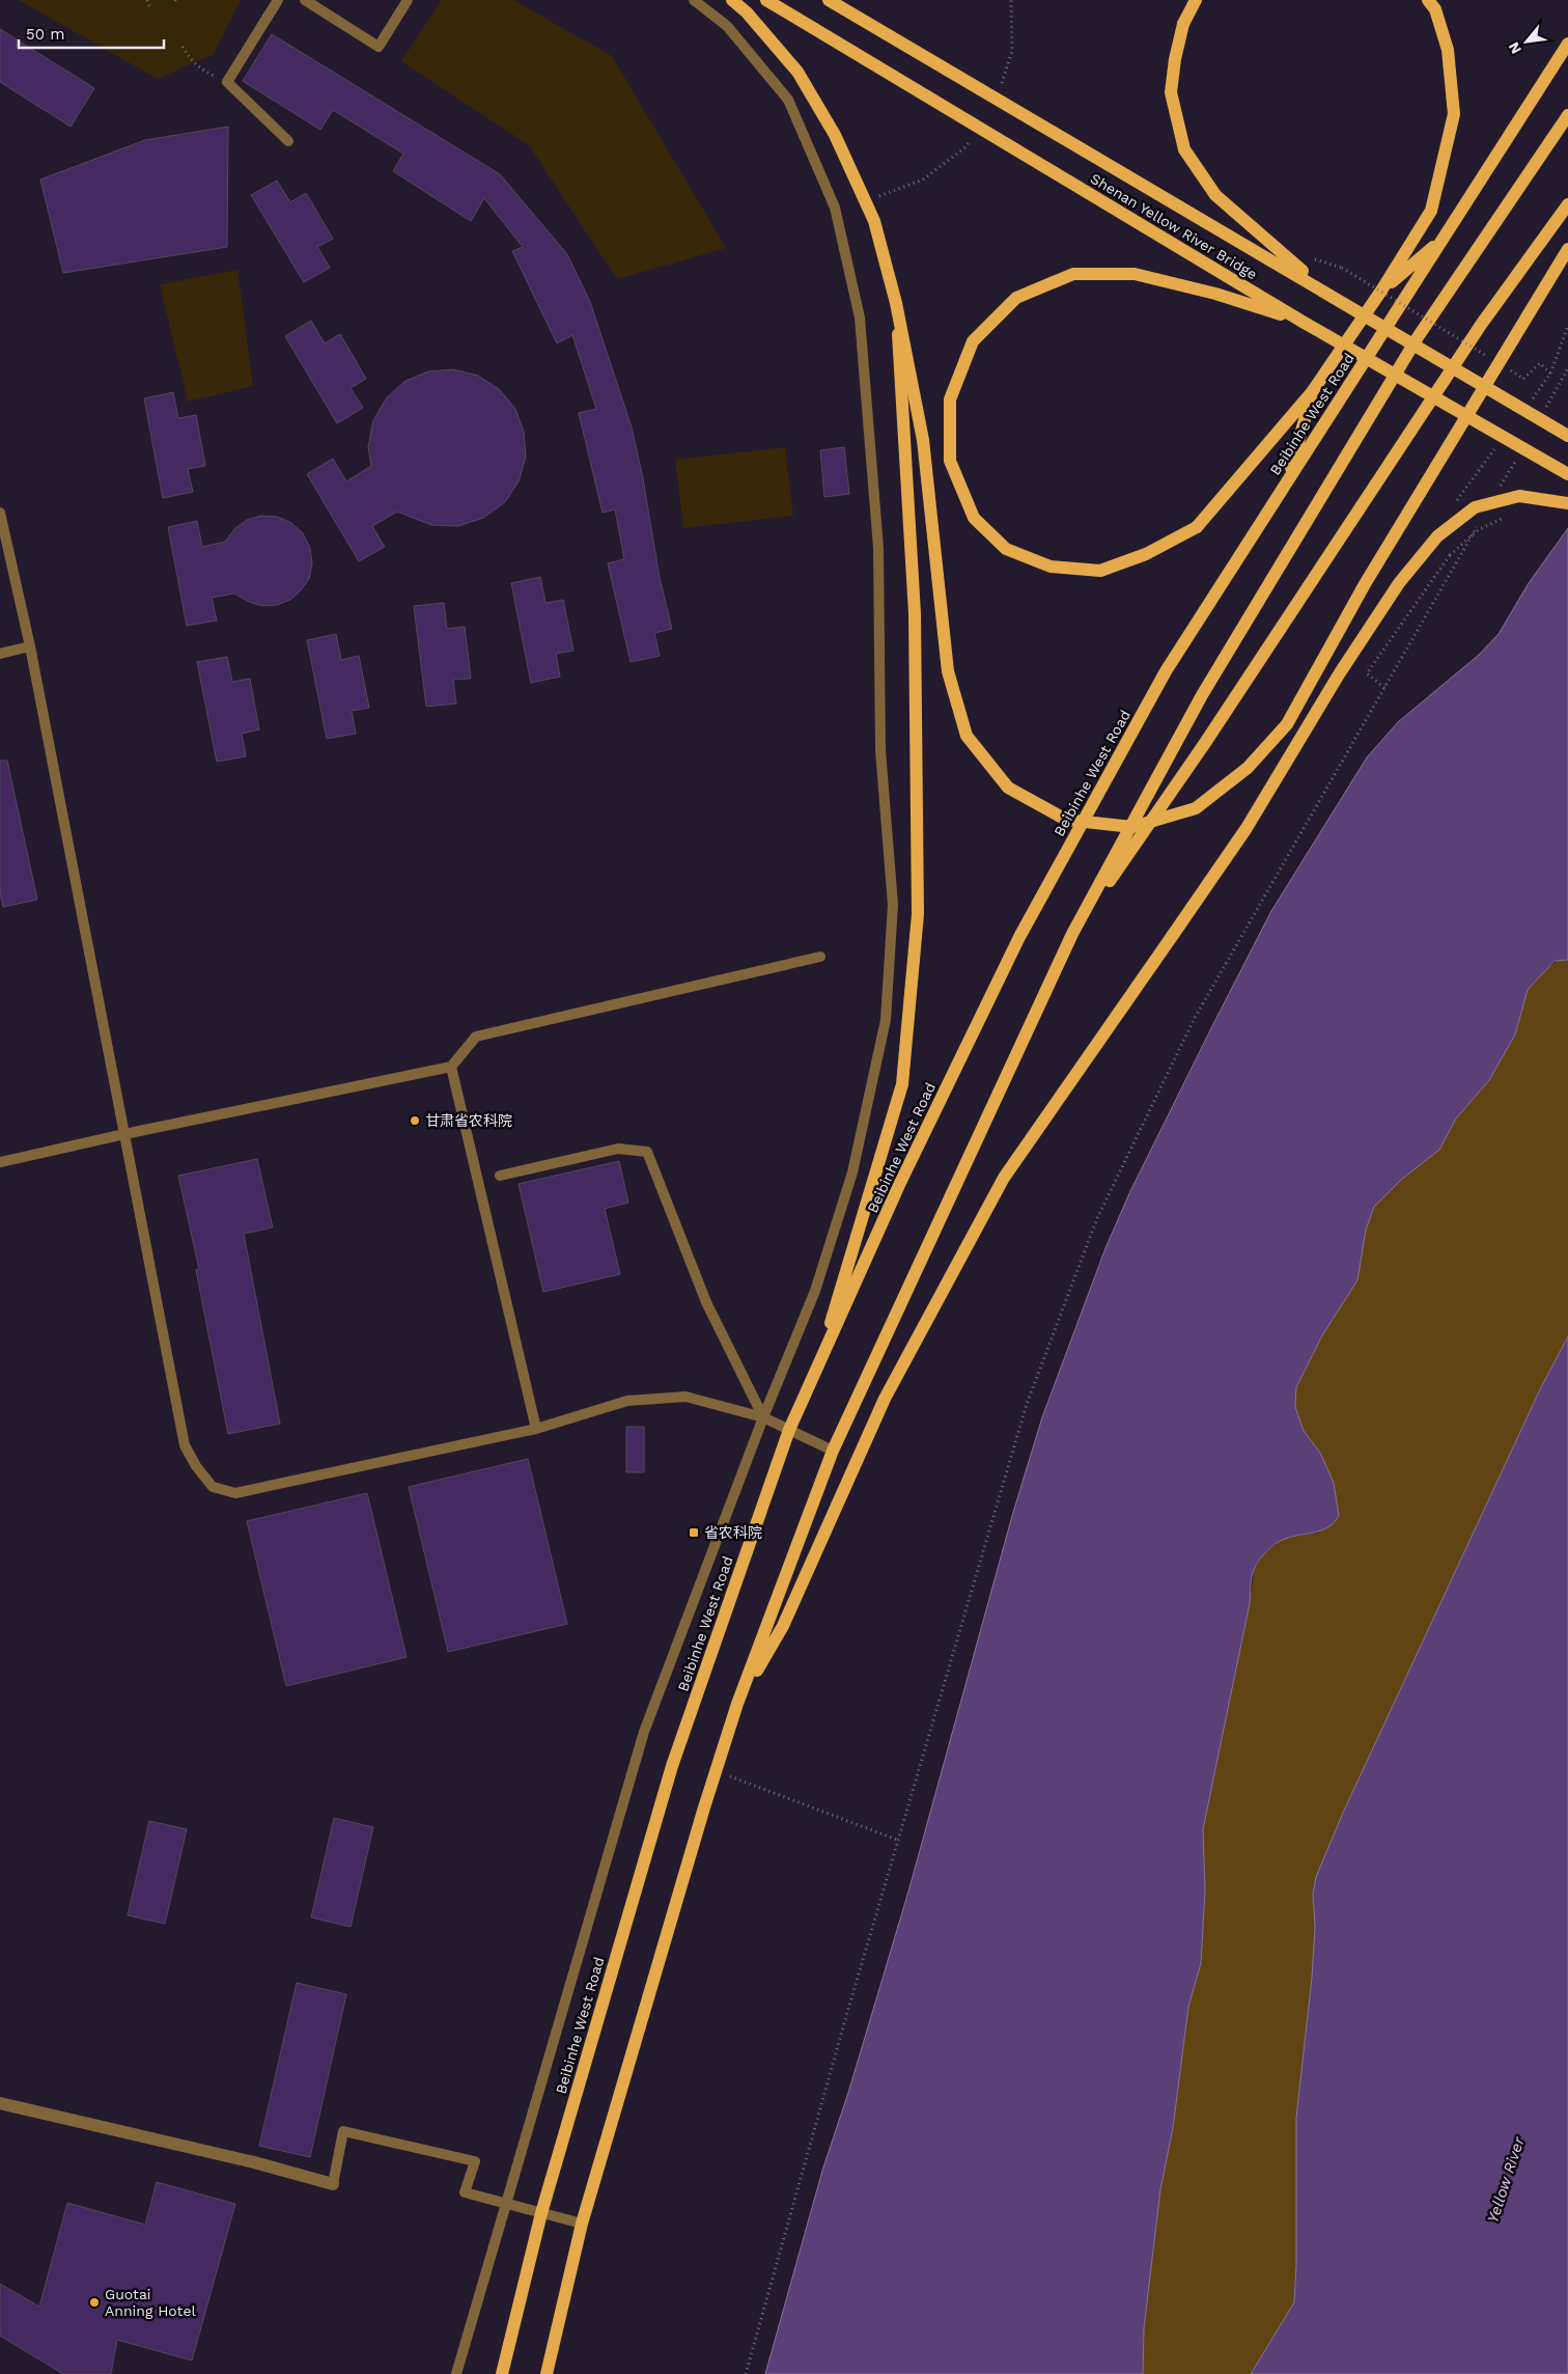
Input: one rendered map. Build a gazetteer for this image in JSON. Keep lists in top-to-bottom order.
{
  "streets": {
    "main road": ["Shenan Yellow River Bridge", "Beibinhe West Road"]
  },
  "water": ["Yellow River"],
  "places": {
    "other": ["甘肃省农科院", "Guotai Anning Hotel"],
    "transit": ["省农科院"]
  },
  "scale_bar": "50 m",
  "north": "bottom left"
}
